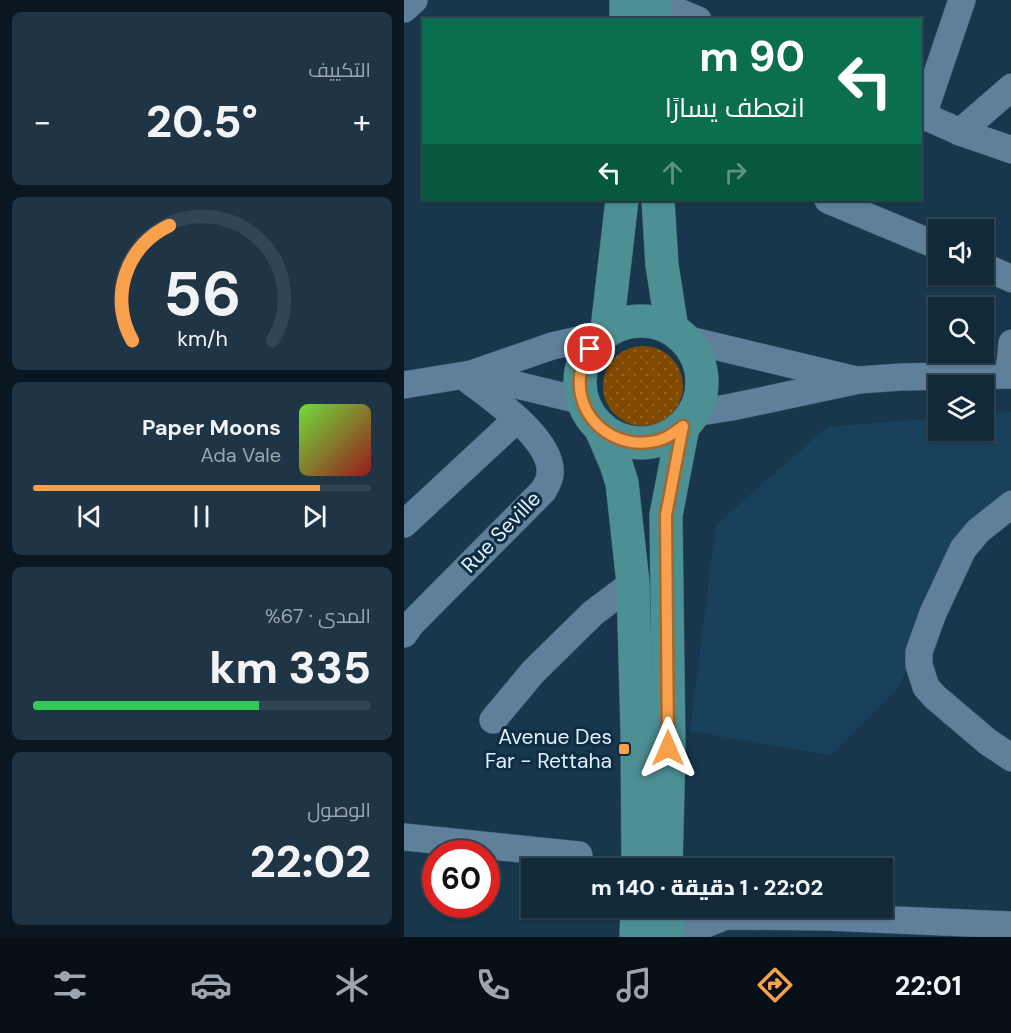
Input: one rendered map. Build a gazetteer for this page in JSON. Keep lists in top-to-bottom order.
{
  "streets": {
    "street": ["Rue Seville"]
  },
  "places": {
    "transit": ["Avenue Des Far - Rettaha"]
  },
  "page": {
    "tile": [
      "التكييف",
      ["المدى · 67%", "335 km"],
      ["الوصول", "22:02"]
    ],
    "turn": ["90 m", "انعطف يسارًا"],
    "heat": ["−", "20.5°", "+"],
    "song": ["Paper Moons", "Ada Vale"],
    "limit": "60",
    "trip": "22:02 · 1 دقيقة · 140 m",
    "tabs": "22:01",
    "gauge": ["56", "km/h"]
  }
}
